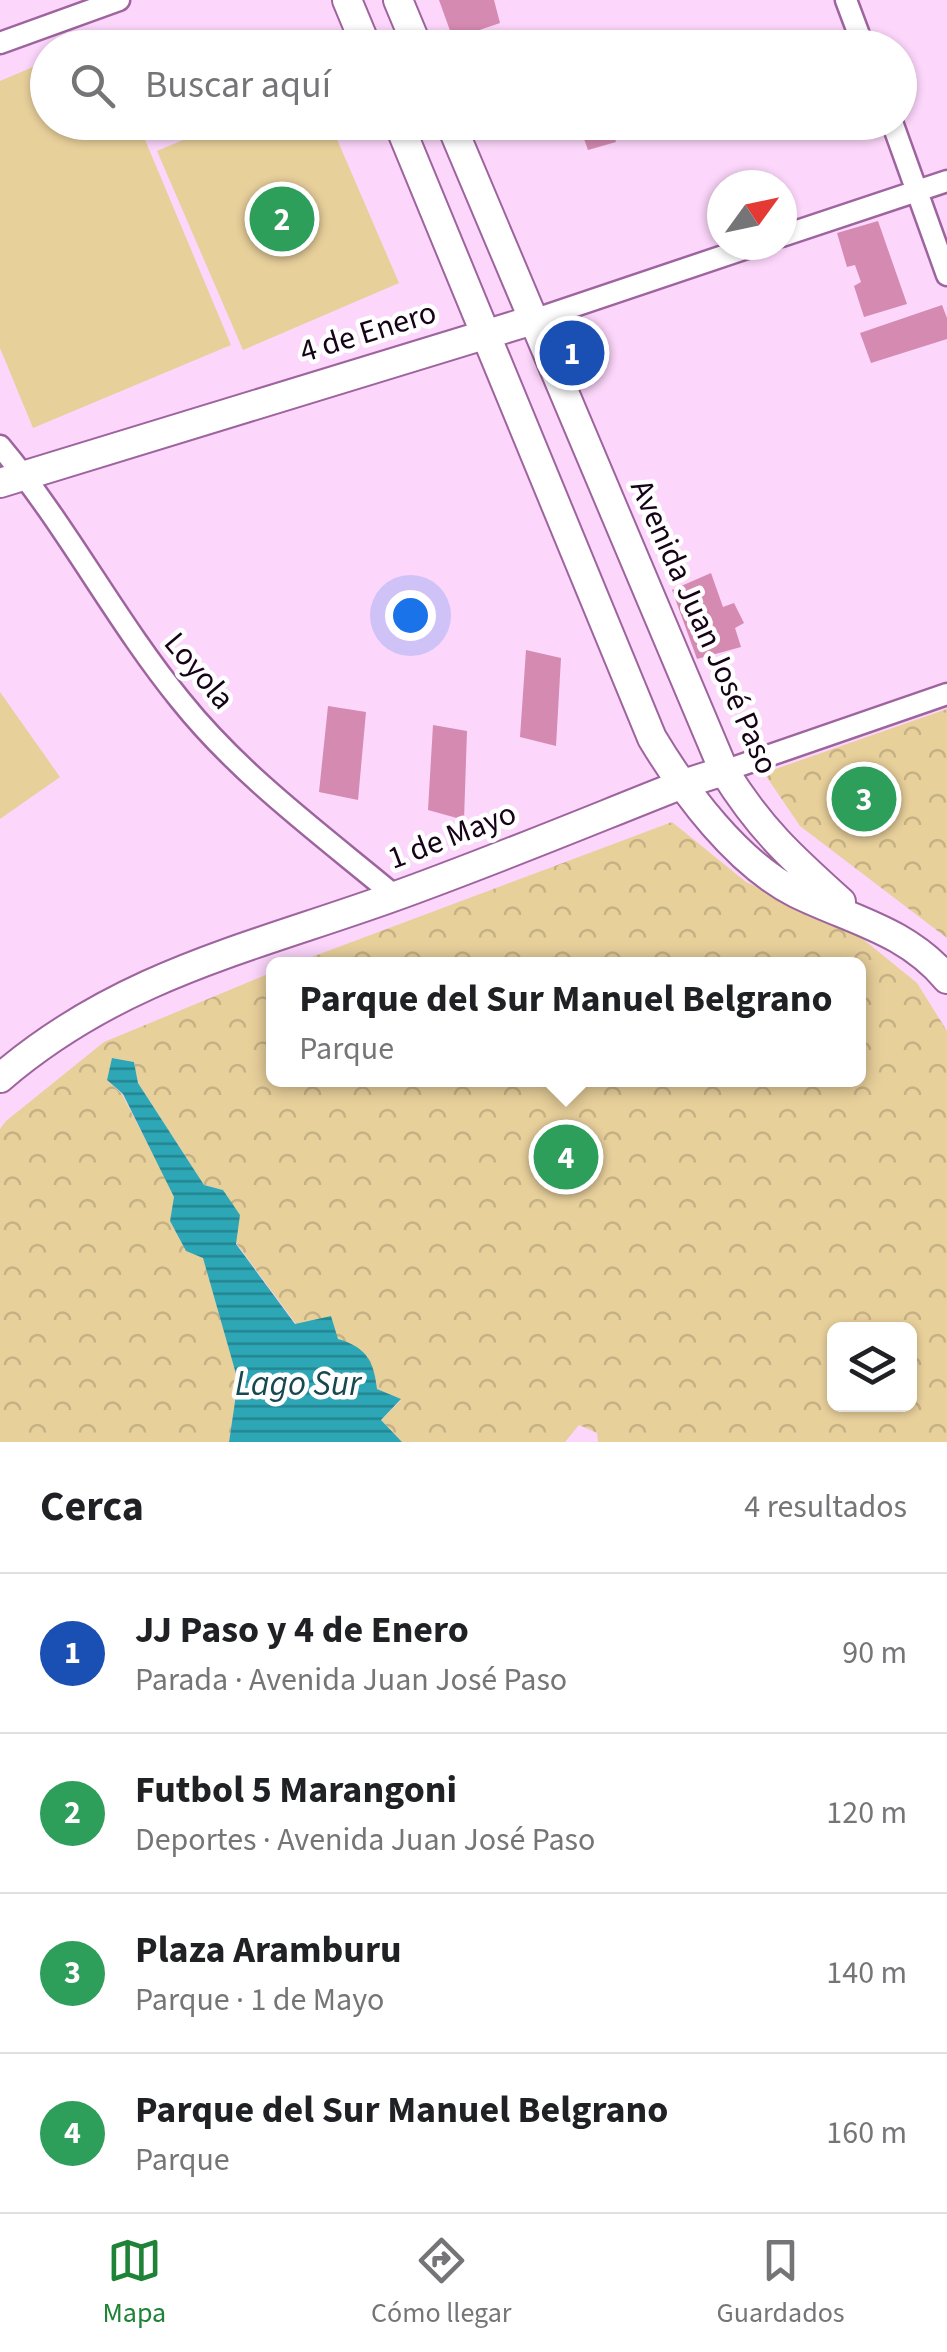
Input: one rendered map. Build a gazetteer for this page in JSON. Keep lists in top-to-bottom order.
{
  "streets": {
    "main road": ["4 de Enero", "Avenida Juan José Paso", "1 de Mayo"],
    "street": ["Loyola"]
  },
  "crossings": [
    ["4 de Enero", "Avenida Juan José Paso"],
    ["4 de Enero", "Loyola"],
    ["Avenida Juan José Paso", "1 de Mayo"],
    ["Loyola", "1 de Mayo"]
  ],
  "water": ["Lago Sur"],
  "north": "top right",
  "page": {
    "search": "Buscar aquí",
    "pins": [
      "2",
      "1",
      "3",
      "4"
    ],
    "popup": ["Parque del Sur Manuel Belgrano", "Parque"],
    "heading": ["Cerca", "4 resultados"],
    "list": [
      {
        "mark": "1",
        "name": "JJ Paso y 4 de Enero",
        "note": "Parada · Avenida Juan José Paso",
        "value": "90 m"
      },
      {
        "mark": "2",
        "name": "Futbol 5 Marangoni",
        "note": "Deportes · Avenida Juan José Paso",
        "value": "120 m"
      },
      {
        "mark": "3",
        "name": "Plaza Aramburu",
        "note": "Parque · 1 de Mayo",
        "value": "140 m"
      },
      {
        "mark": "4",
        "name": "Parque del Sur Manuel Belgrano",
        "note": "Parque",
        "value": "160 m"
      }
    ],
    "nav": ["Mapa", "Cómo llegar", "Guardados"]
  }
}
